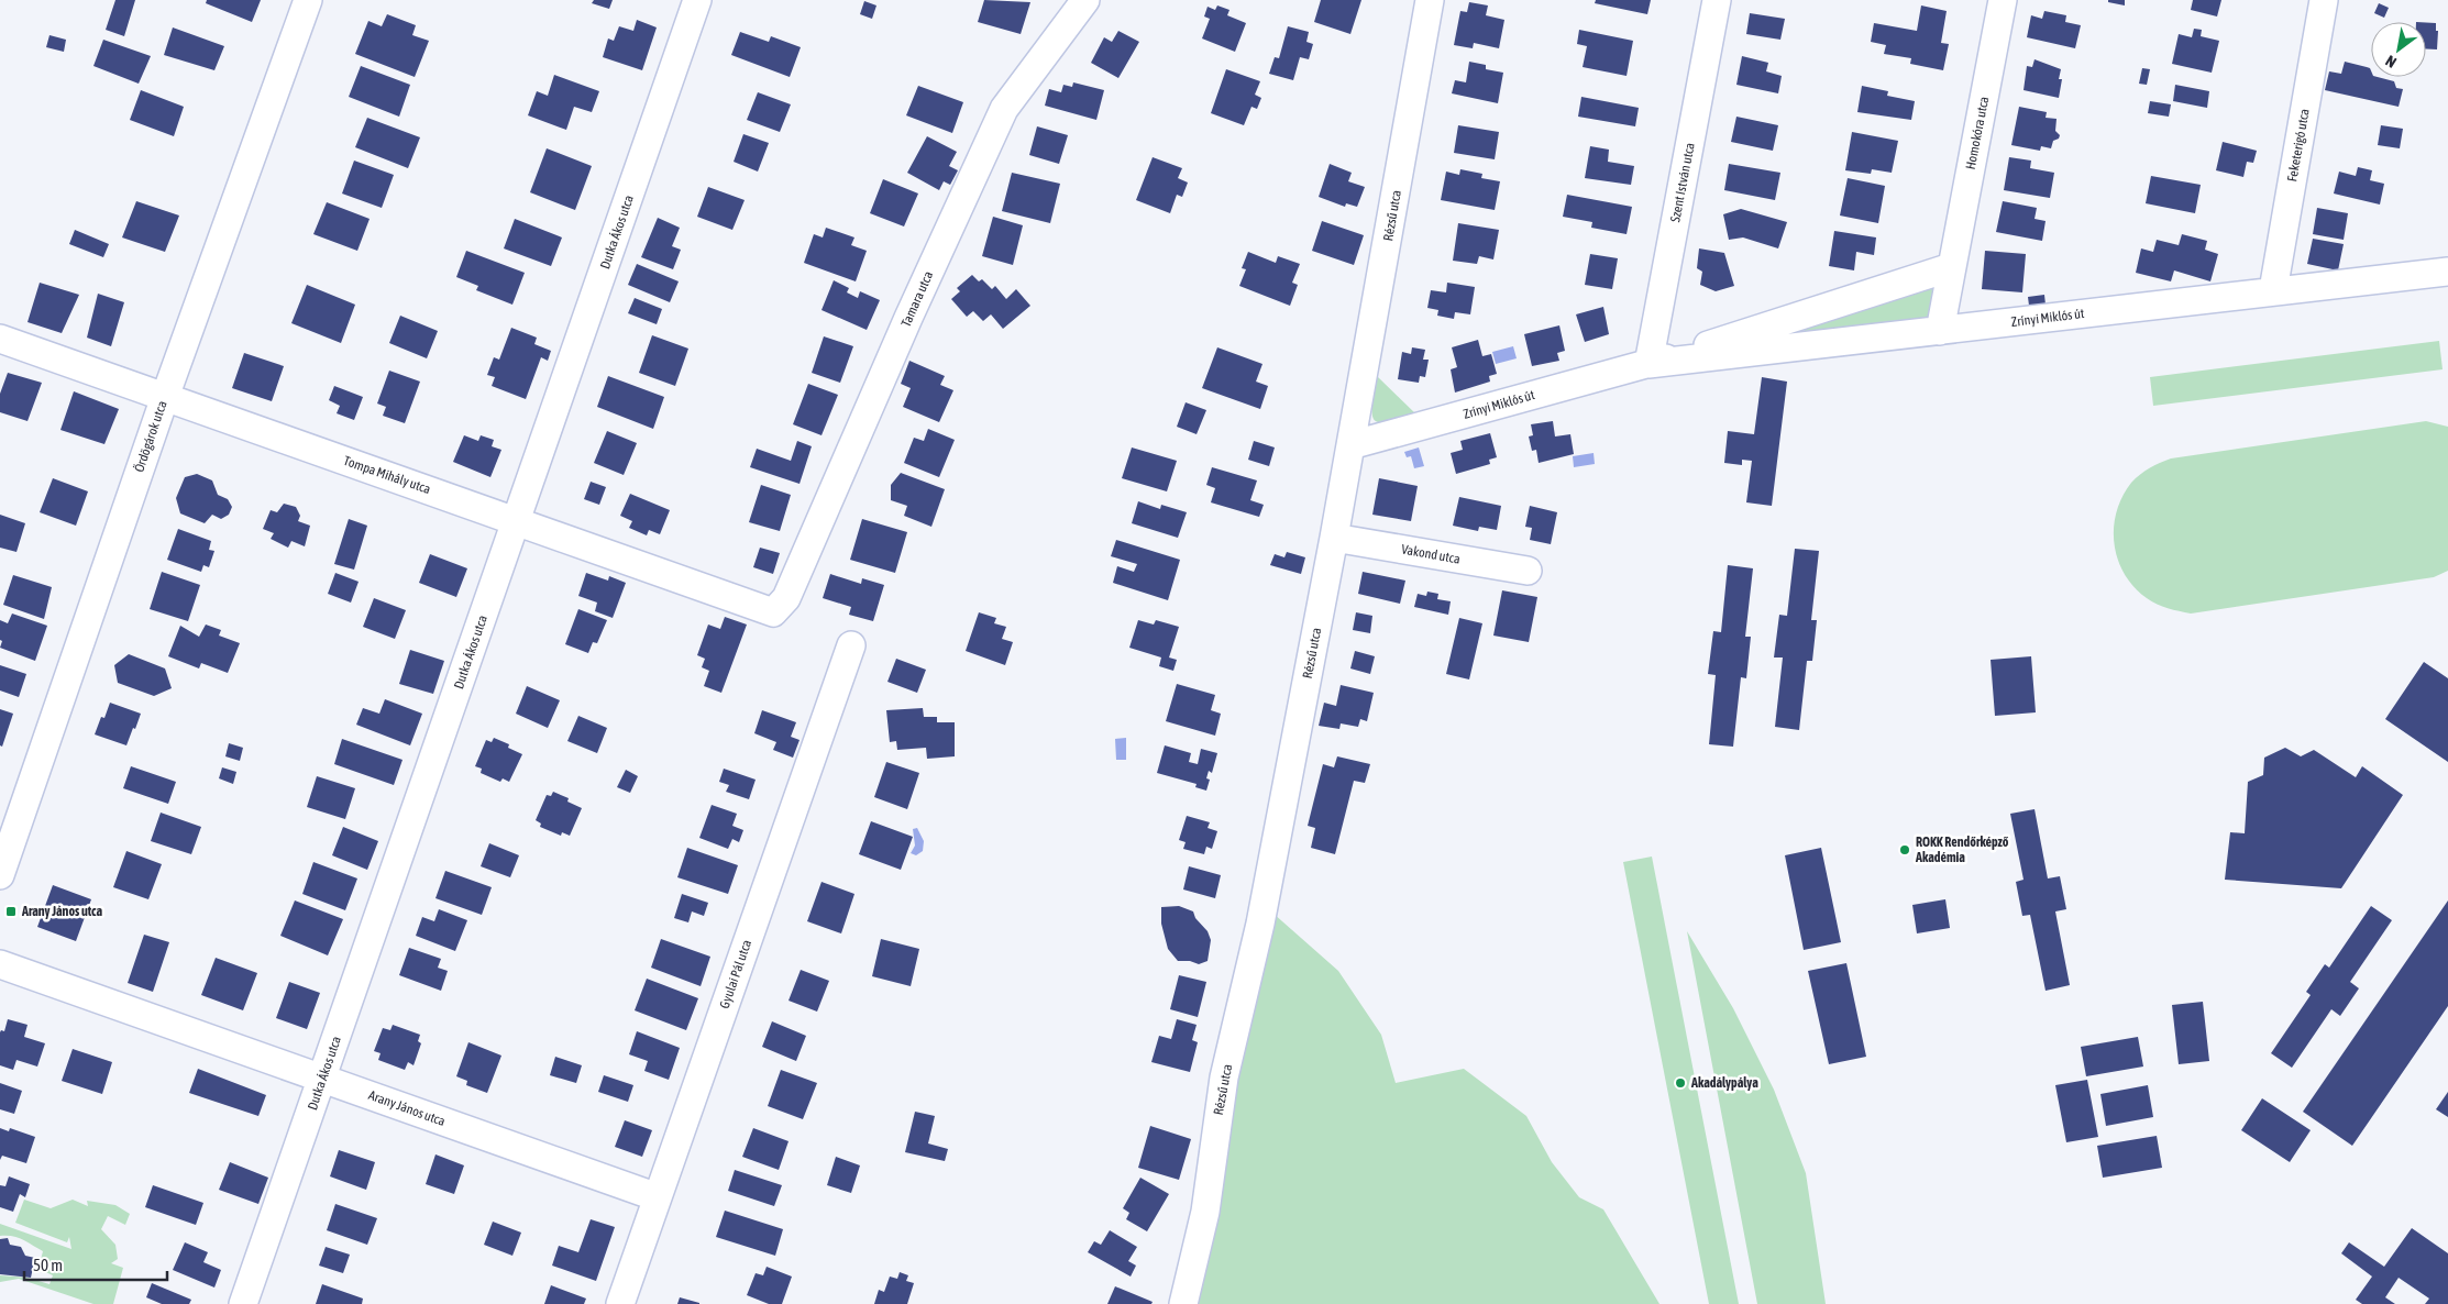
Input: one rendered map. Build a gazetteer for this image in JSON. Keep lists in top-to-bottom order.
{
  "streets": {
    "street": [
      "Homokóra utca",
      "Feketerigó utca",
      "Szent István utca",
      "Rézsű utca",
      "Dutka Ákos utca",
      "Tamara utca",
      "Zrínyi Miklós út",
      "Ördögárok utca",
      "Tompa Mihály utca",
      "Vakond utca",
      "Gyulai Pál utca",
      "Arany János utca"
    ]
  },
  "crossings": [
    ["Homokóra utca", "Zrínyi Miklós út"],
    ["Feketerigó utca", "Zrínyi Miklós út"],
    ["Szent István utca", "Zrínyi Miklós út"],
    ["Rézsű utca", "Zrínyi Miklós út"],
    ["Rézsű utca", "Vakond utca"],
    ["Dutka Ákos utca", "Tompa Mihály utca"],
    ["Dutka Ákos utca", "Arany János utca"],
    ["Tamara utca", "Tompa Mihály utca"],
    ["Ördögárok utca", "Tompa Mihály utca"],
    ["Gyulai Pál utca", "Arany János utca"]
  ],
  "places": {
    "other": ["ROKK Rendőrképző Akadémia", "Akadálypálya"],
    "transit": ["Arany János utca"]
  },
  "scale_bar": "50 m",
  "north": "bottom left"
}
